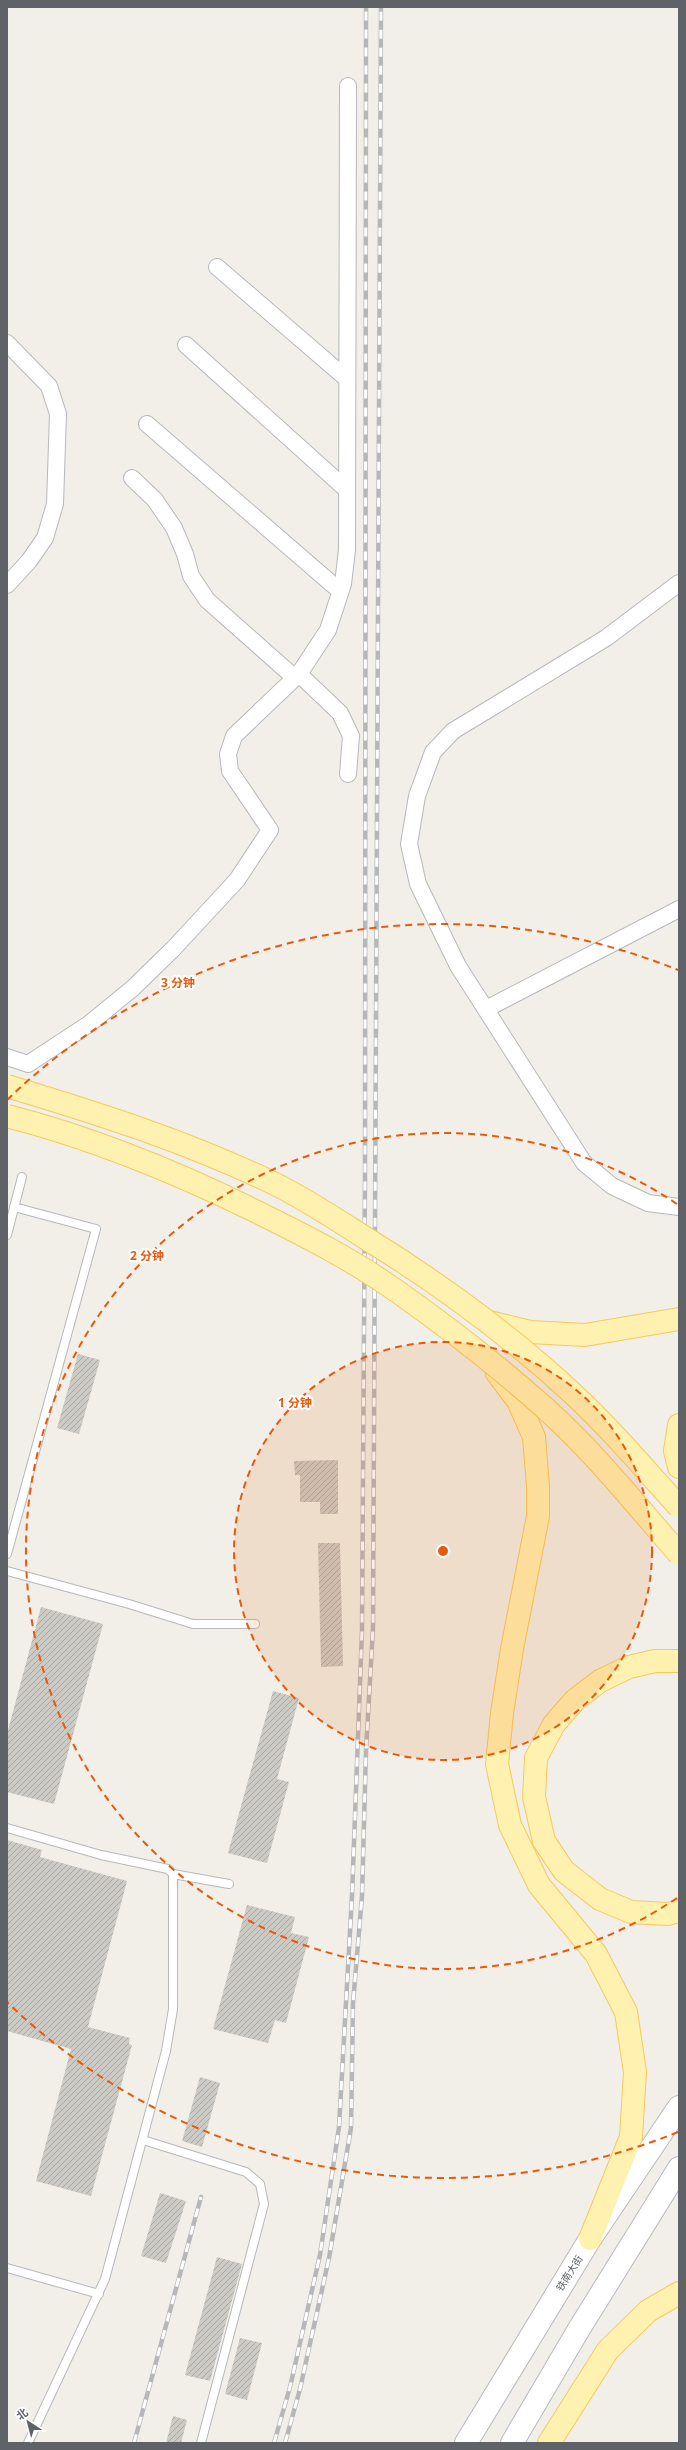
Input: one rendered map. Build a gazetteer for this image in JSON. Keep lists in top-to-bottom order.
{
  "streets": {
    "main road": ["铁南大街"]
  },
  "north": "top left",
  "rings": ["3 分钟", "2 分钟", "1 分钟"]
}
